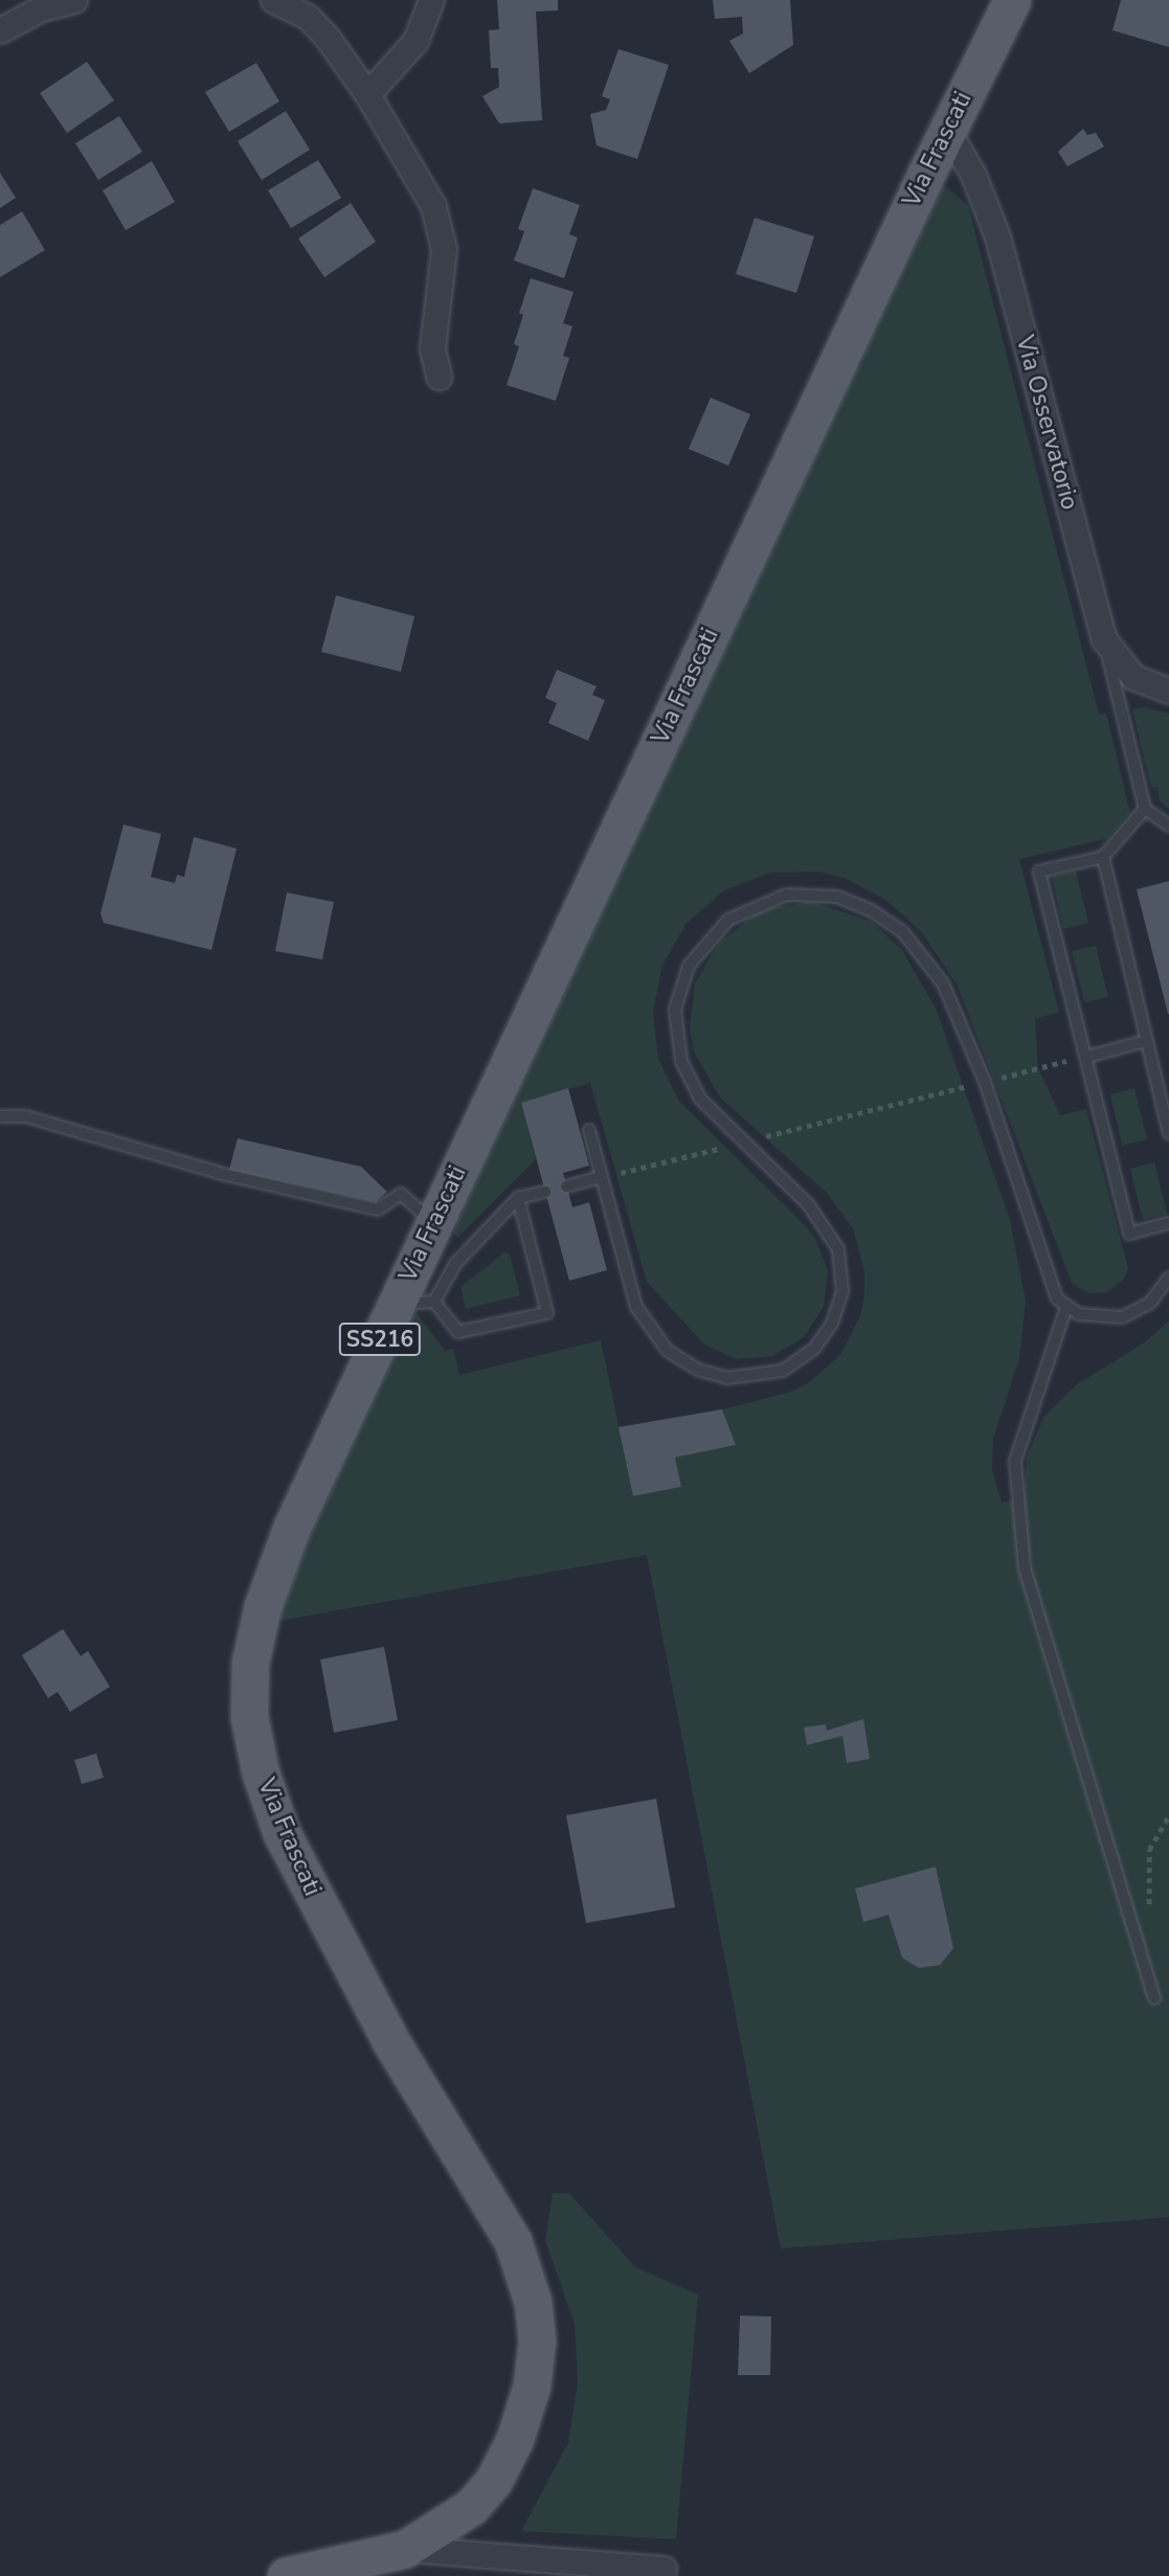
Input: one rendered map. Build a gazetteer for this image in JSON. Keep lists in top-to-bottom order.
{
  "streets": {
    "main road": ["Via Frascati", "SS216"],
    "street": ["Via Osservatorio"]
  },
  "crossings": [
    ["Via Frascati", "Via Osservatorio"]
  ]
}
